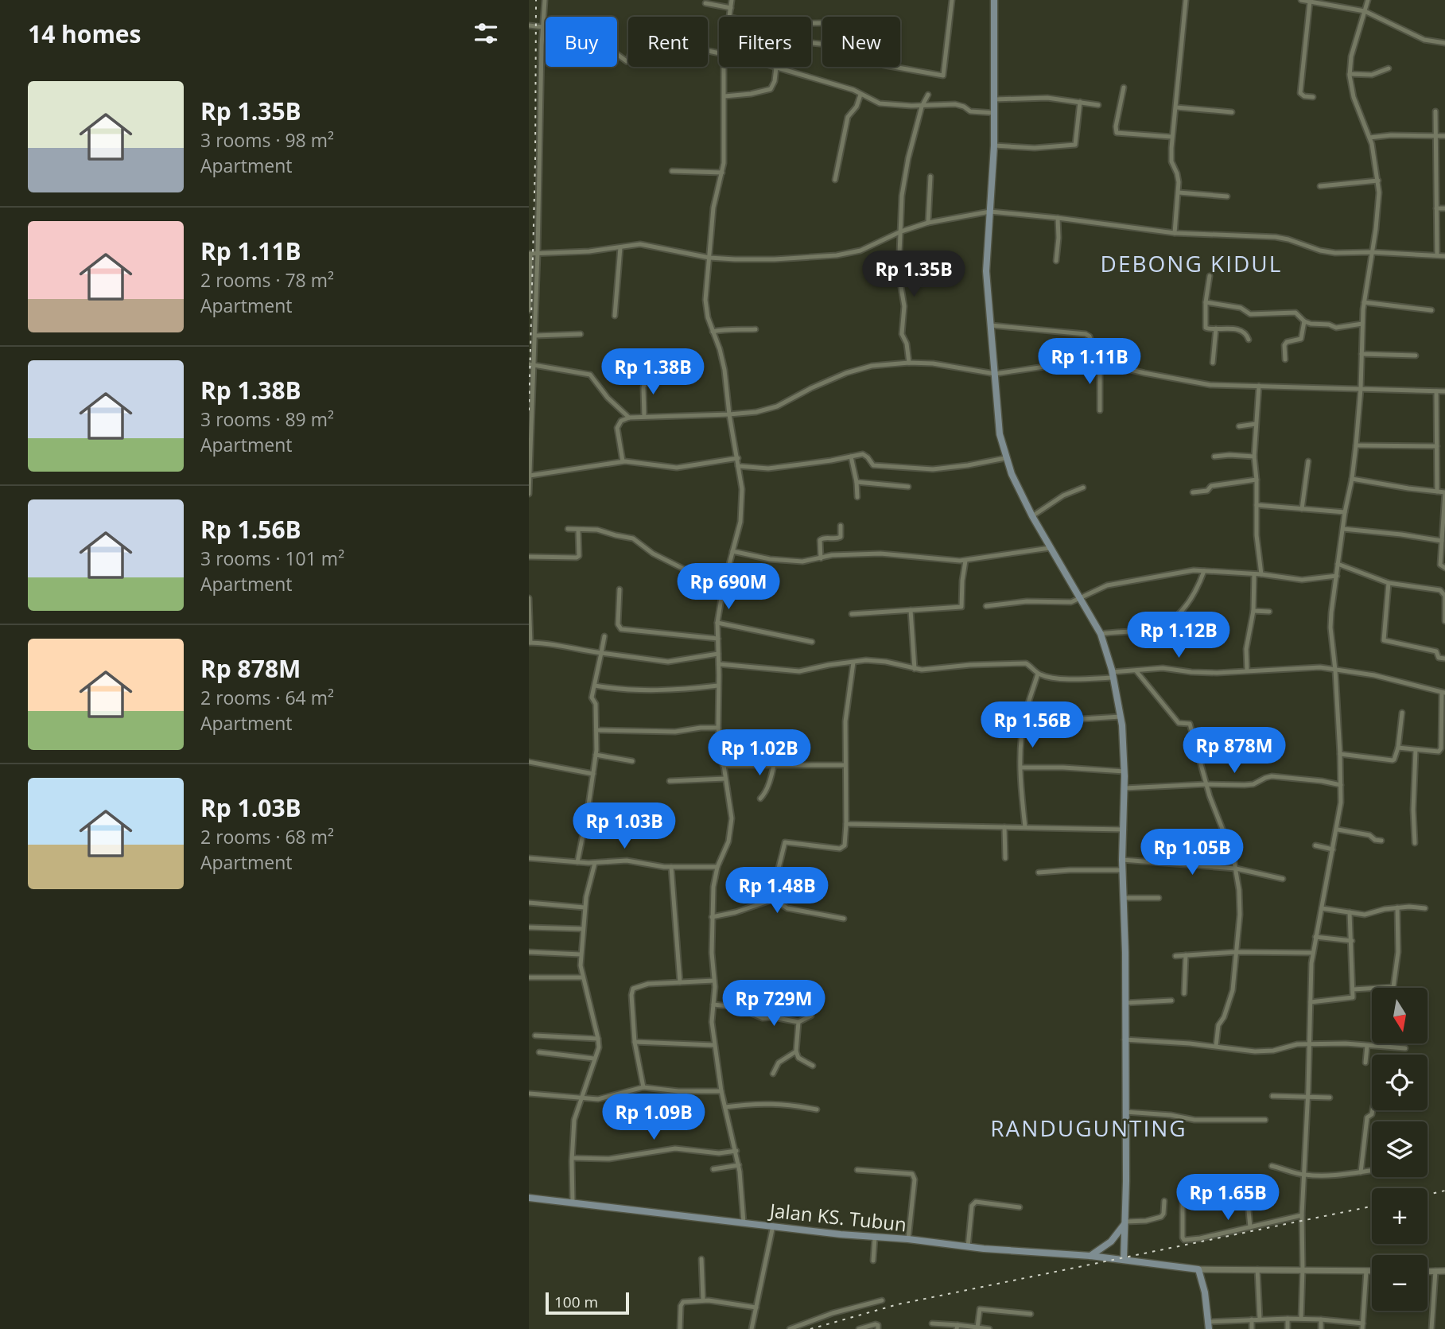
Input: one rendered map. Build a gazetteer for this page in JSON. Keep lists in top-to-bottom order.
{
  "streets": {
    "main road": ["Jalan KS. Tubun"]
  },
  "districts": ["DEBONG KIDUL", "RANDUGUNTING"],
  "scale_bar": "100 m",
  "north": "bottom",
  "page": {
    "heading": "14 homes",
    "chip": [
      "Buy",
      "Rent",
      "Filters",
      "New"
    ],
    "list": [
      {
        "name": "Rp 1.35B",
        "note": "3 rooms · 98 m² · Apartment"
      },
      {
        "name": "Rp 1.11B",
        "note": "2 rooms · 78 m² · Apartment"
      },
      {
        "name": "Rp 1.38B",
        "note": "3 rooms · 89 m² · Apartment"
      },
      {
        "name": "Rp 1.56B",
        "note": "3 rooms · 101 m² · Apartment"
      },
      {
        "name": "Rp 878M",
        "note": "2 rooms · 64 m² · Apartment"
      },
      {
        "name": "Rp 1.03B",
        "note": "2 rooms · 68 m² · Apartment"
      }
    ],
    "price": [
      "Rp 1.35B",
      "Rp 1.11B",
      "Rp 1.38B",
      "Rp 690M",
      "Rp 1.12B",
      "Rp 1.56B",
      "Rp 878M",
      "Rp 1.02B",
      "Rp 1.03B",
      "Rp 1.05B",
      "Rp 1.48B",
      "Rp 729M",
      "Rp 1.09B",
      "Rp 1.65B"
    ],
    "map_buttons": ["+", "−"],
    "scale": "100 m"
  }
}
